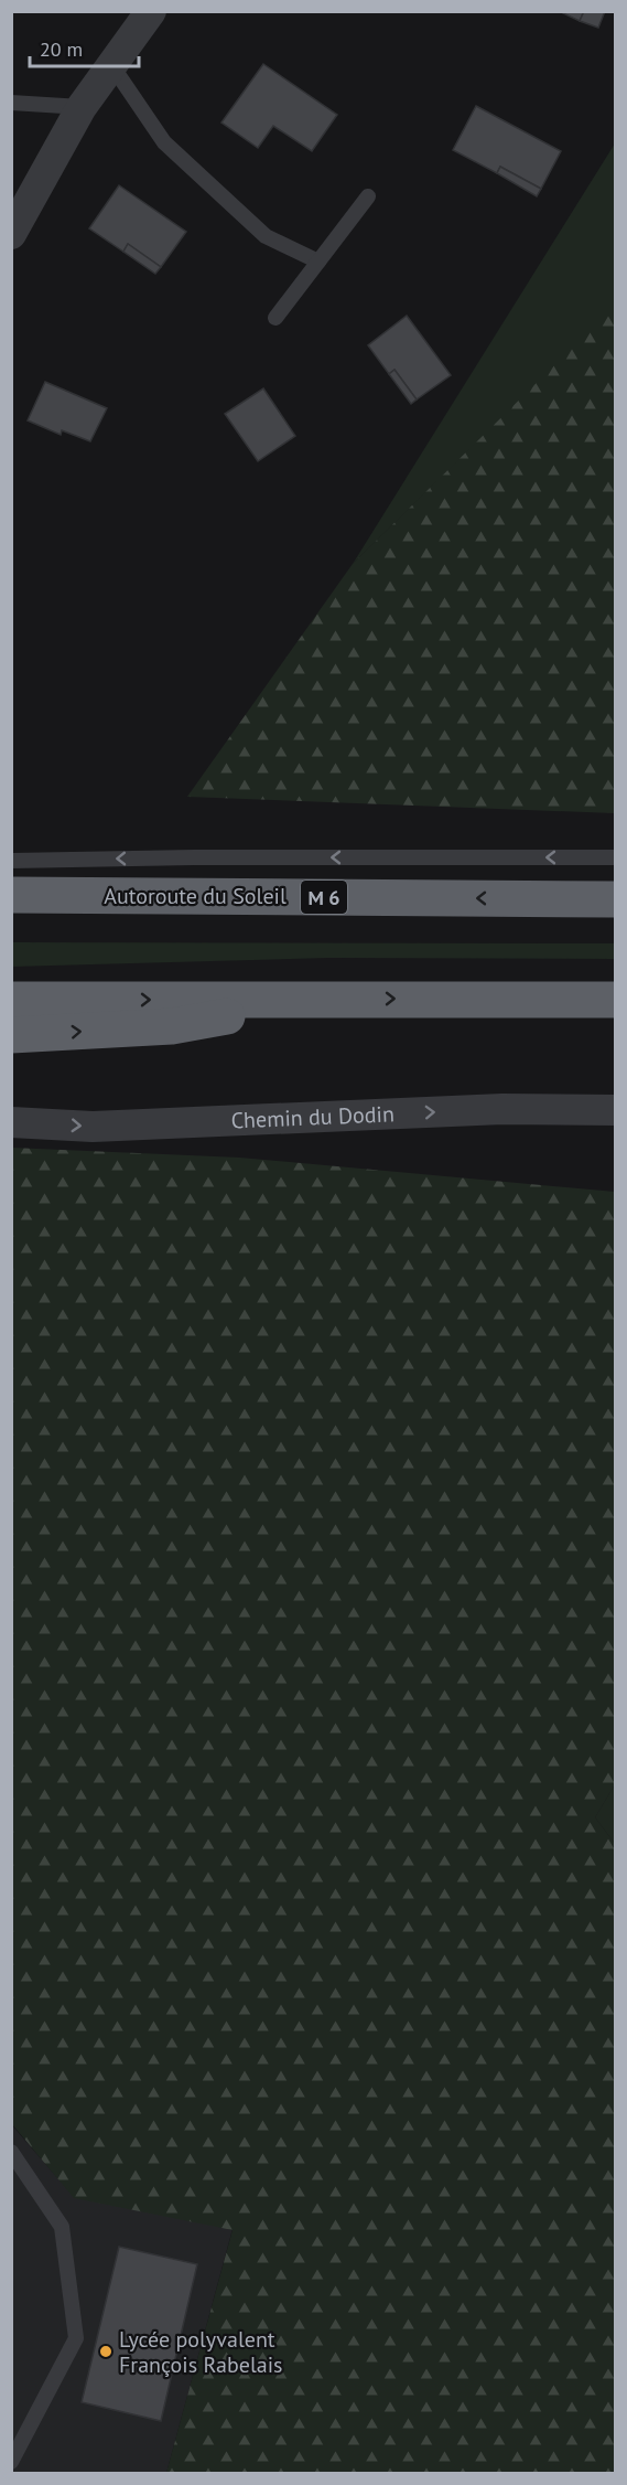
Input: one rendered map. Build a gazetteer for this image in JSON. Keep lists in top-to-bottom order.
{
  "streets": {
    "highway": ["Autoroute du Soleil", "M 6"],
    "street": ["Chemin du Dodin"]
  },
  "one_way": ["Chemin du Dodin"],
  "places": ["Lycée polyvalent François Rabelais"],
  "scale_bar": "20 m"
}
